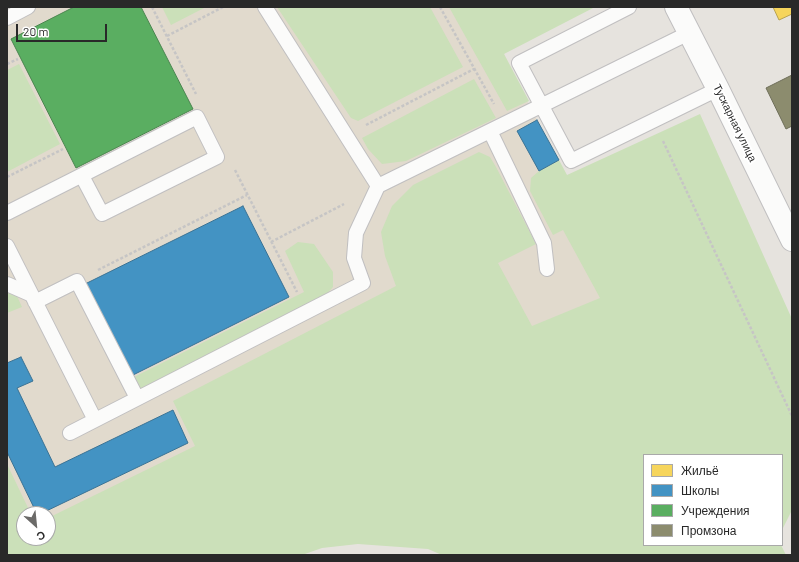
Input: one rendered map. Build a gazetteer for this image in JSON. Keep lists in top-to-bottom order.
{
  "streets": {
    "street": ["Тускарная улица"]
  },
  "legend": [
    "Жильё",
    "Школы",
    "Учреждения",
    "Промзона"
  ],
  "scale_bar": "20 m",
  "north": "bottom right"
}
